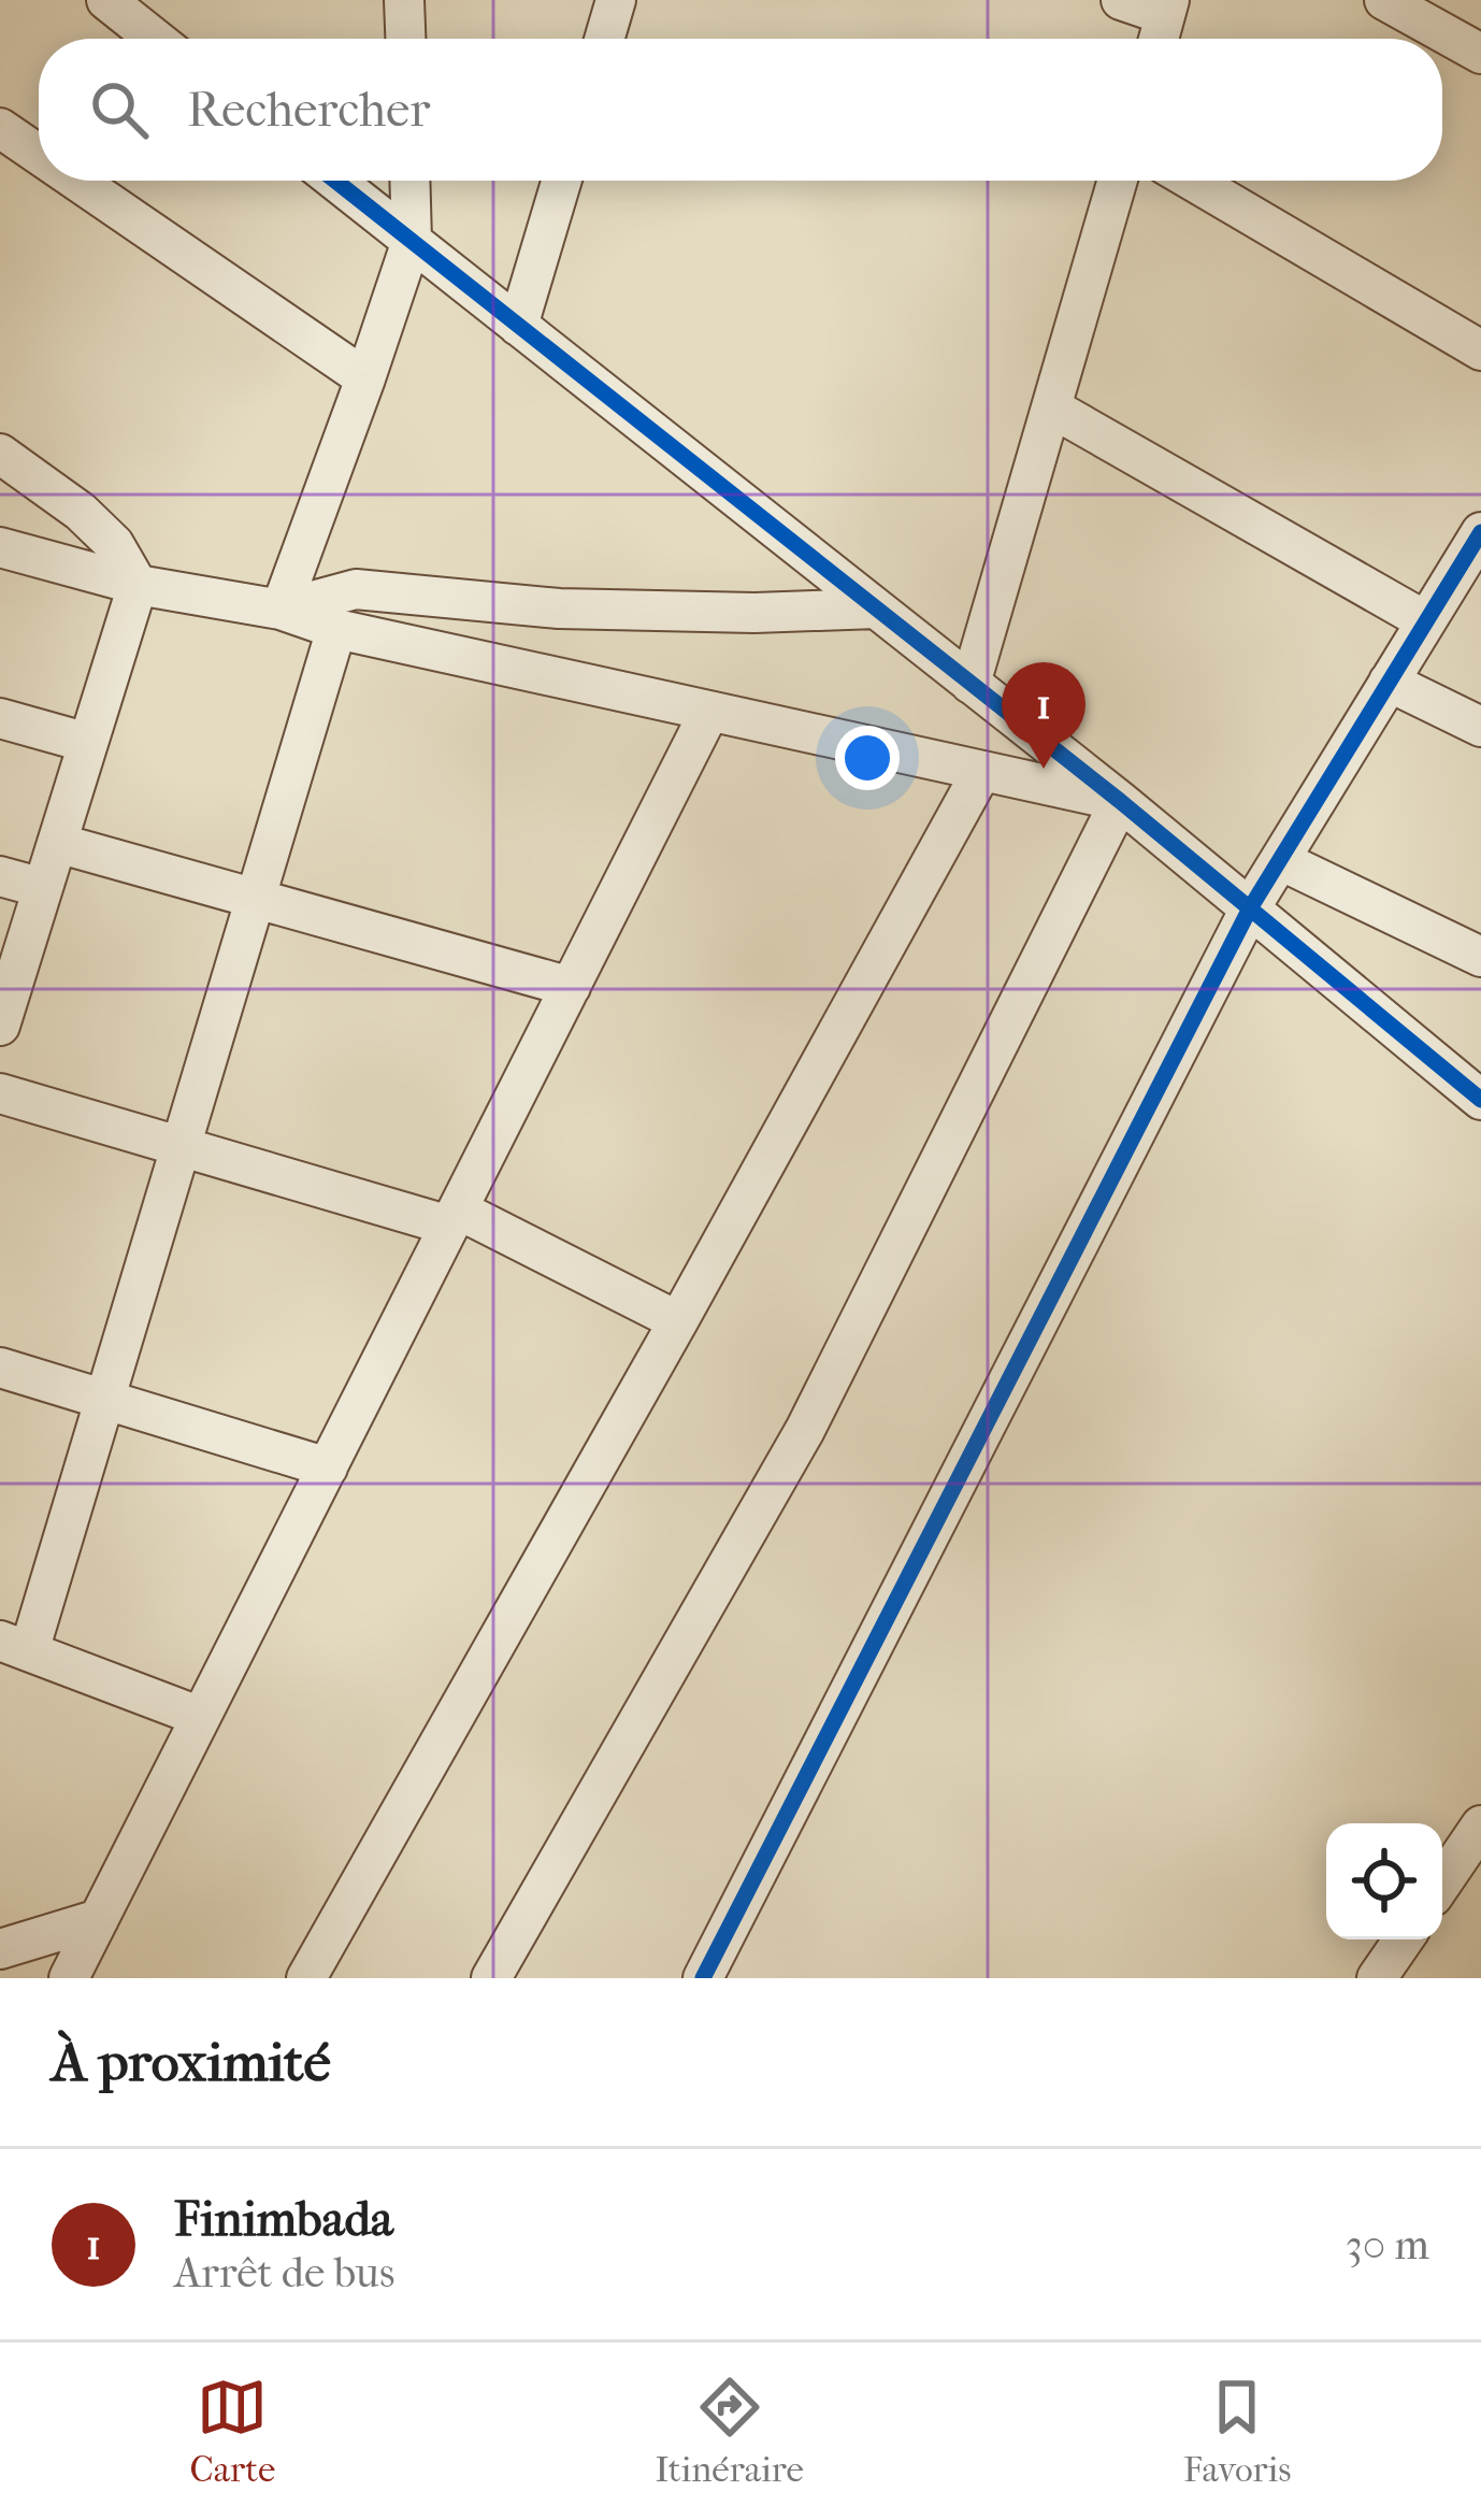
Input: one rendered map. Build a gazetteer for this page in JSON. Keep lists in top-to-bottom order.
{
  "page": {
    "search": "Rechercher",
    "pins": "1",
    "heading": "À proximité",
    "list": [
      {
        "mark": "1",
        "name": "Finimbada",
        "note": "Arrêt de bus",
        "value": "30 m"
      }
    ],
    "nav": ["Carte", "Itinéraire", "Favoris"]
  }
}
